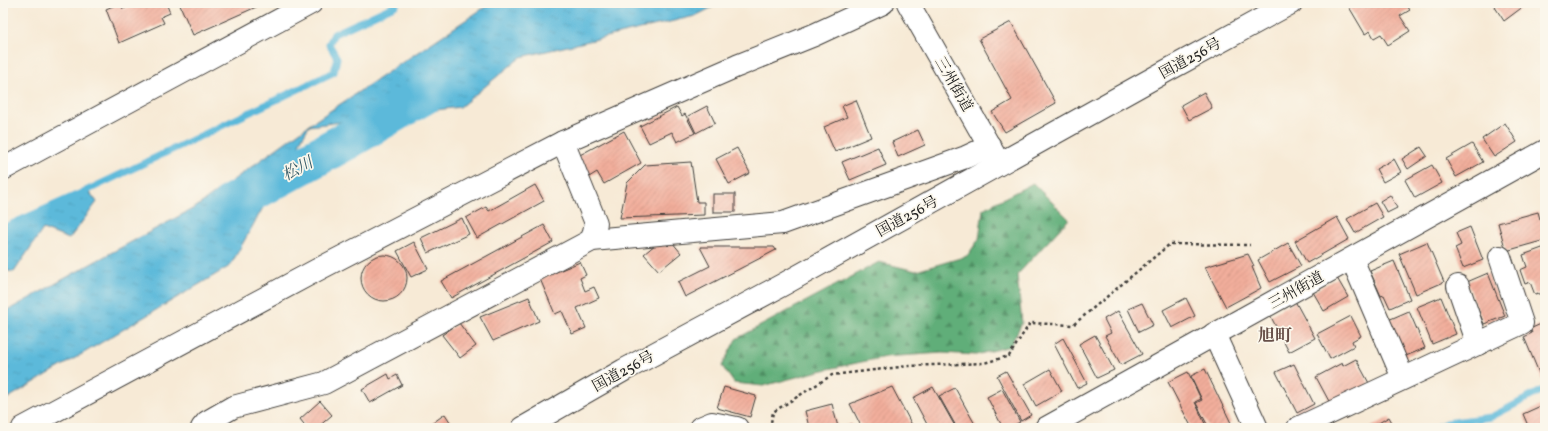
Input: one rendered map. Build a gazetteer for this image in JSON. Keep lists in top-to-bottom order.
{
  "streets": {
    "main road": ["国道256号", "三州街道"]
  },
  "crossings": [
    ["国道256号", "三州街道"]
  ],
  "districts": ["旭町"],
  "water": ["松川"]
}
